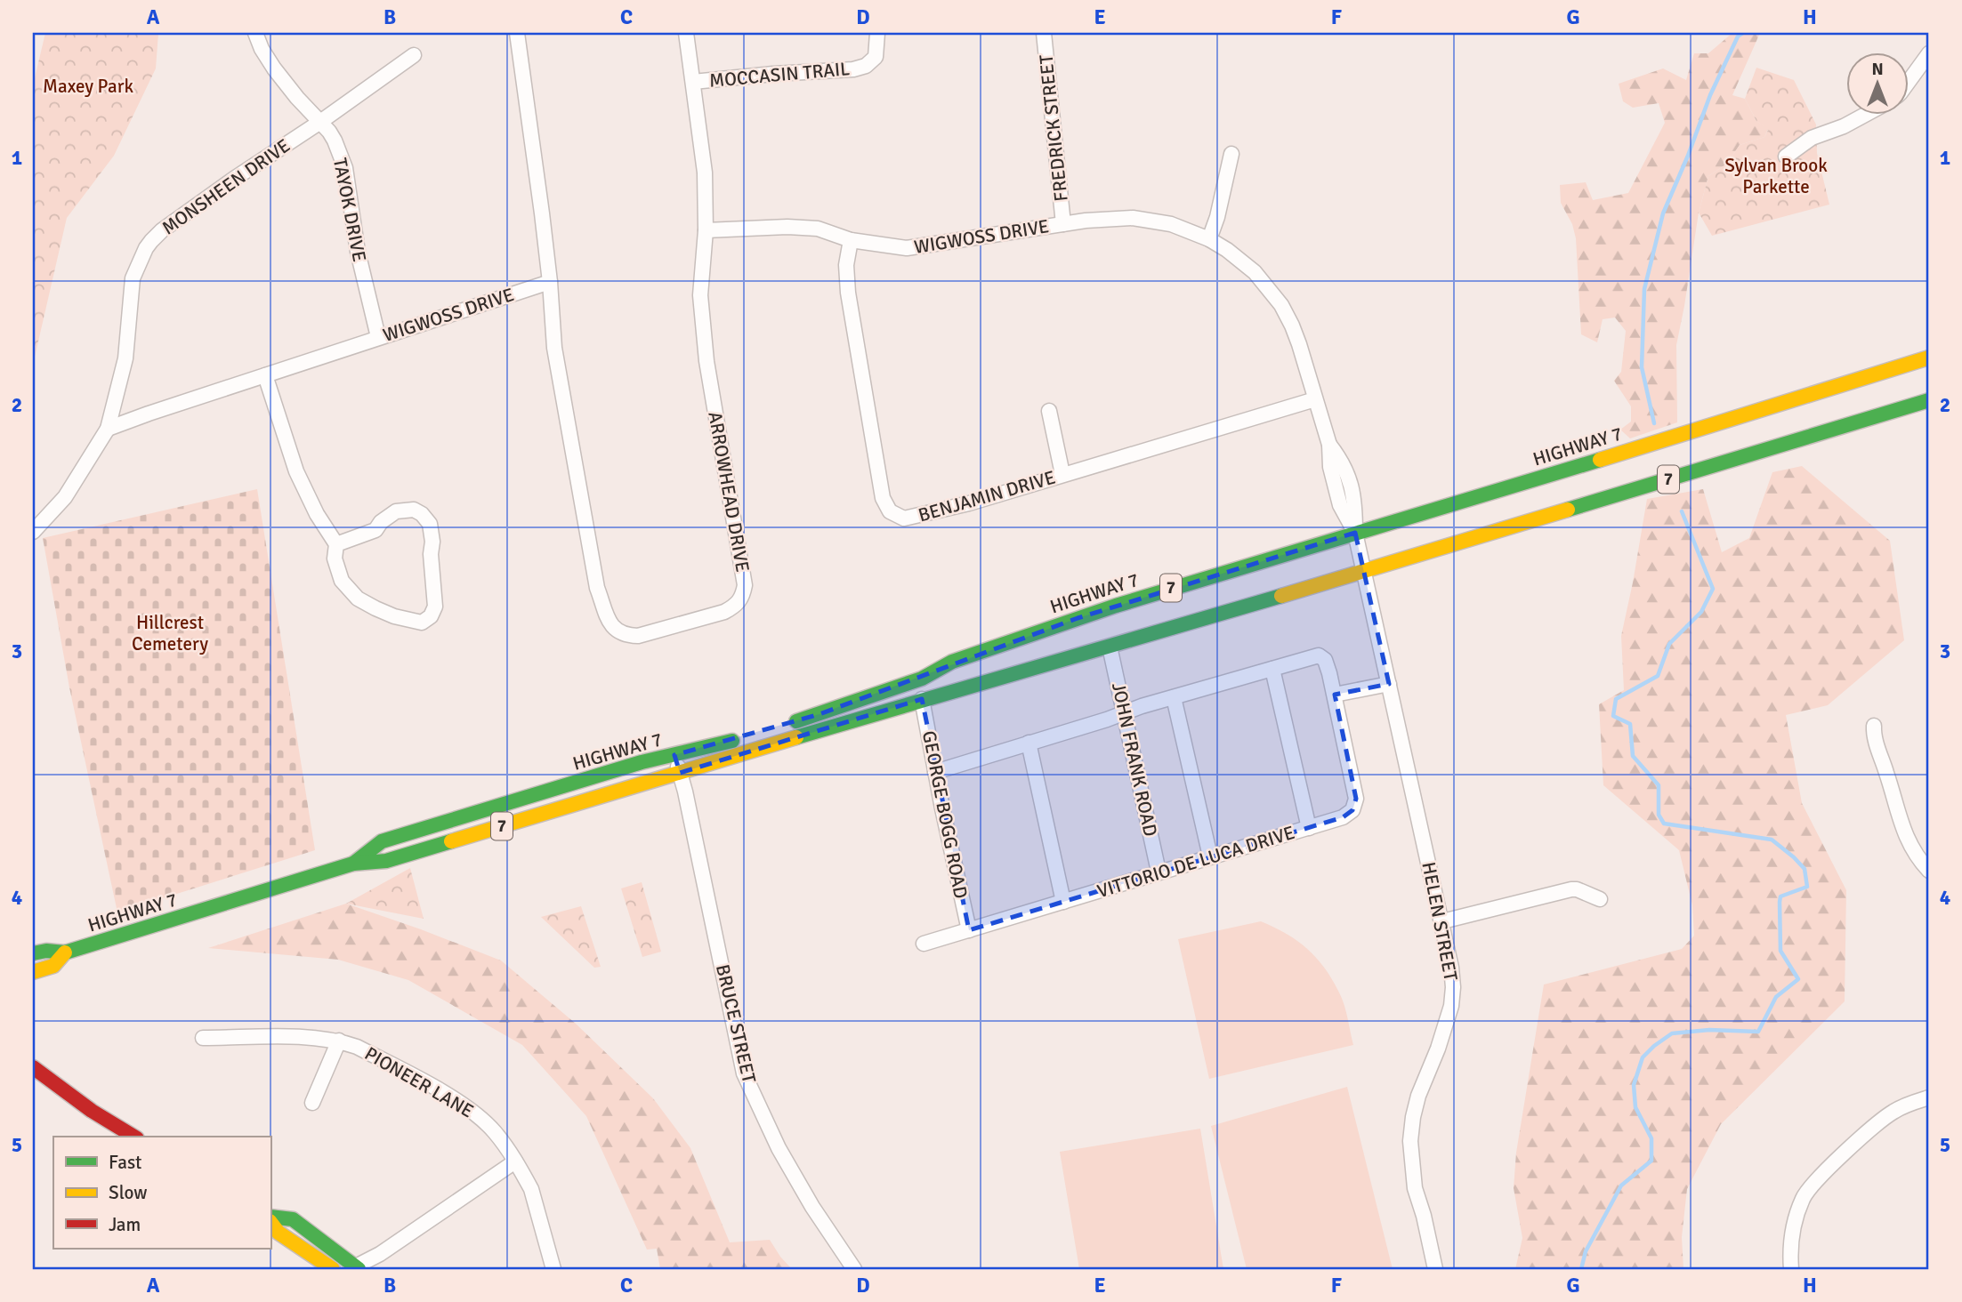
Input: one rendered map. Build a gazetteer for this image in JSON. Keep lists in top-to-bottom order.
{
  "streets": {
    "main road": ["HIGHWAY 7", "7"],
    "street": [
      "MOCCASIN TRAIL",
      "FREDRICK STREET",
      "MONSHEEN DRIVE",
      "TAYOK DRIVE",
      "WIGWOSS DRIVE",
      "ARROWHEAD DRIVE",
      "BENJAMIN DRIVE",
      "JOHN FRANK ROAD",
      "GEORGE BOGG ROAD",
      "VITTORIO DE LUCA DRIVE",
      "HELEN STREET",
      "BRUCE STREET",
      "PIONEER LANE"
    ]
  },
  "crossings": [
    ["FREDRICK STREET", "WIGWOSS DRIVE"],
    ["MONSHEEN DRIVE", "TAYOK DRIVE"],
    ["MONSHEEN DRIVE", "WIGWOSS DRIVE"],
    ["TAYOK DRIVE", "WIGWOSS DRIVE"],
    ["WIGWOSS DRIVE", "HIGHWAY 7"],
    ["WIGWOSS DRIVE", "ARROWHEAD DRIVE"],
    ["WIGWOSS DRIVE", "BENJAMIN DRIVE"],
    ["WIGWOSS DRIVE", "HELEN STREET"],
    ["HIGHWAY 7", "JOHN FRANK ROAD"],
    ["HIGHWAY 7", "GEORGE BOGG ROAD"],
    ["HIGHWAY 7", "HELEN STREET"],
    ["HIGHWAY 7", "BRUCE STREET"],
    ["JOHN FRANK ROAD", "VITTORIO DE LUCA DRIVE"],
    ["GEORGE BOGG ROAD", "VITTORIO DE LUCA DRIVE"]
  ],
  "parks": ["Maxey Park", "Sylvan Brook Parkette", "Hillcrest Cemetery"],
  "legend": ["Fast", "Slow", "Jam"],
  "north": "top",
  "grid": {
    "columns": [
      "A",
      "B",
      "C",
      "D",
      "E",
      "F",
      "G",
      "H"
    ],
    "rows": [
      "1",
      "2",
      "3",
      "4",
      "5"
    ]
  }
}
